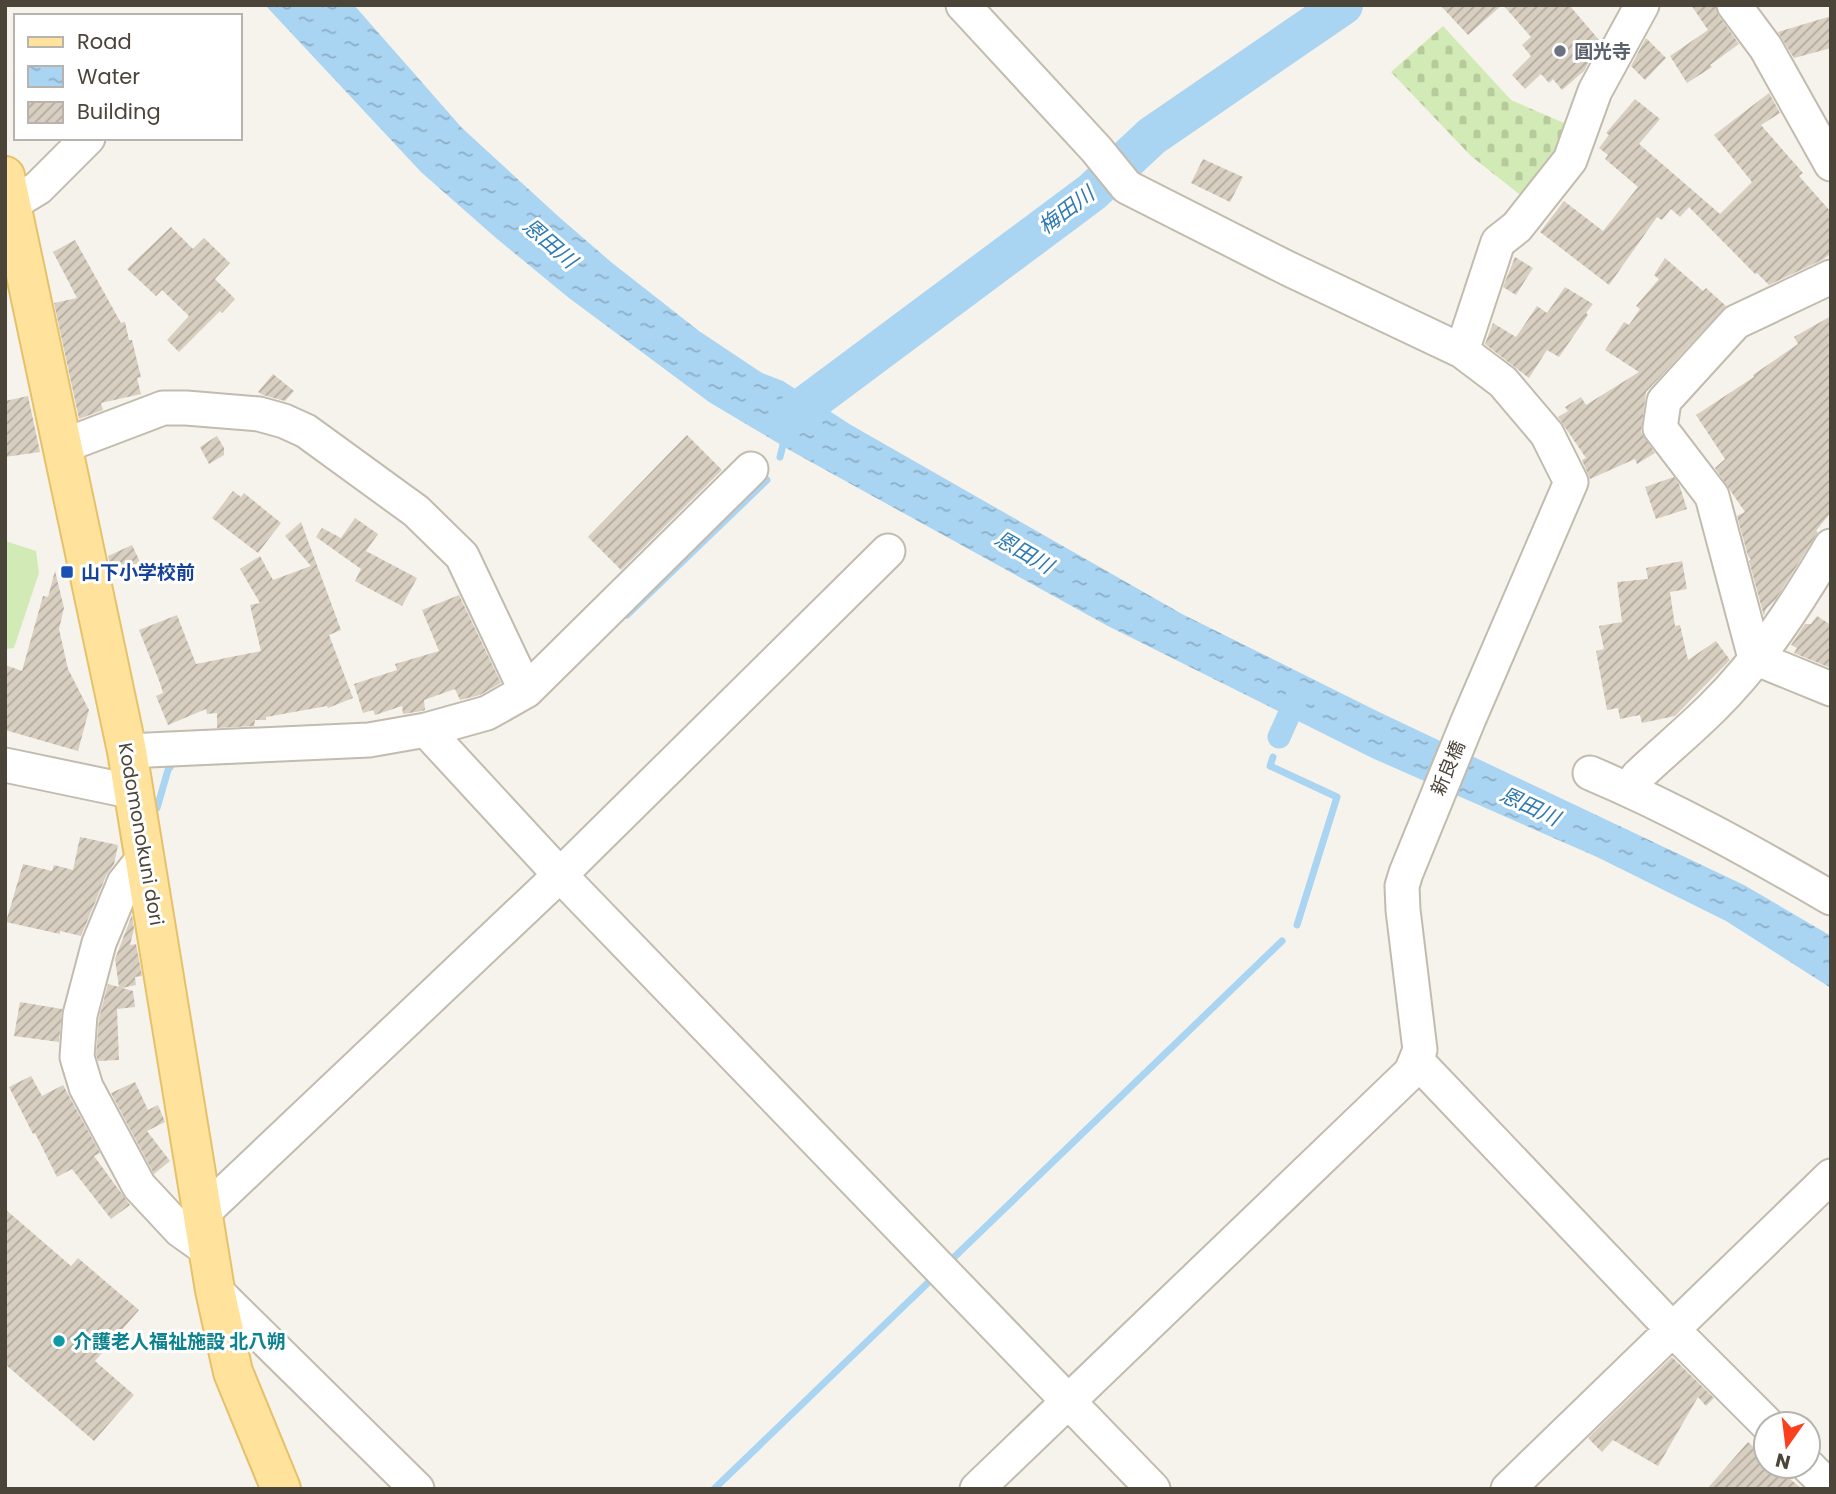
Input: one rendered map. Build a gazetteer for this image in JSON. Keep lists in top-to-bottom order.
{
  "streets": {
    "main road": ["Kodomonokuni dori"],
    "street": ["新良橋"]
  },
  "water": ["梅田川", "恩田川"],
  "places": {
    "other": ["圓光寺", "介護老人福祉施設 北八朔"],
    "transit": ["山下小学校前"]
  },
  "legend": ["Road", "Water", "Building"],
  "north": "bottom"
}
